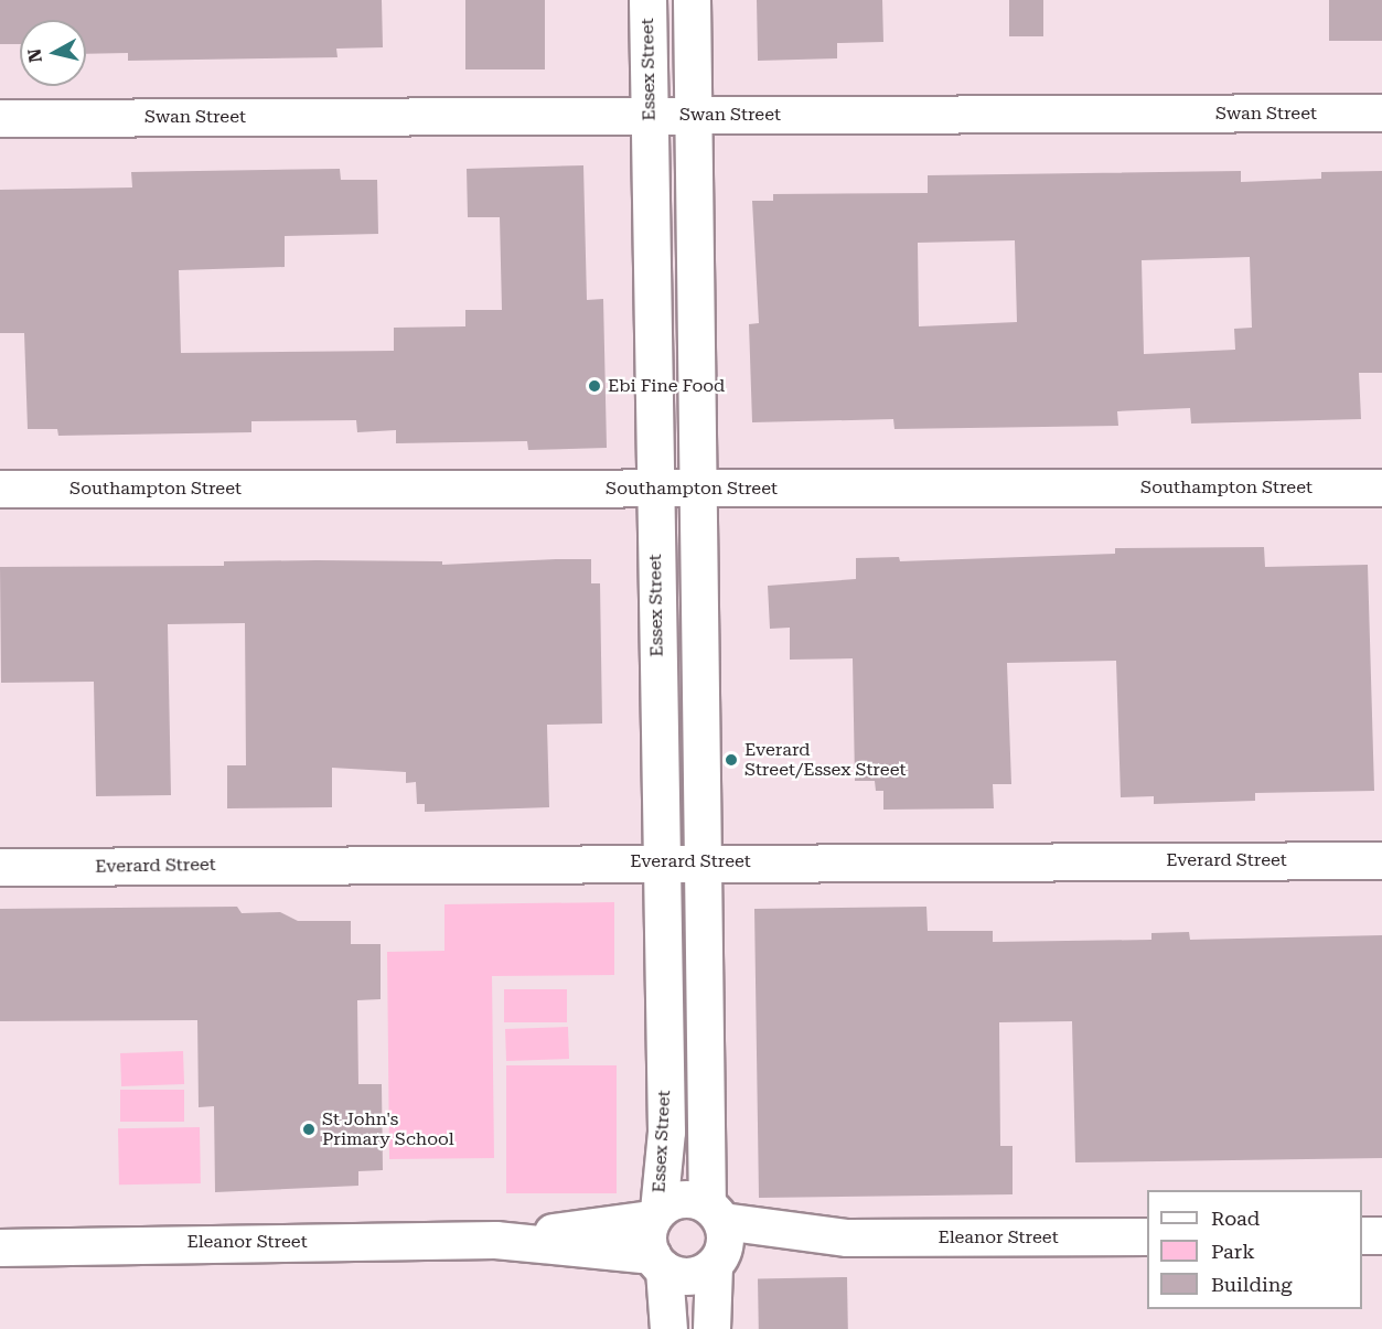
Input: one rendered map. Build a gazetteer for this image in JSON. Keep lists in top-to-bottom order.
{
  "streets": {
    "street": [
      "Essex Street",
      "Swan Street",
      "Southampton Street",
      "Everard Street",
      "Eleanor Street"
    ]
  },
  "crossings": [
    ["Essex Street", "Swan Street"],
    ["Essex Street", "Southampton Street"],
    ["Essex Street", "Everard Street"],
    ["Essex Street", "Eleanor Street"]
  ],
  "places": ["Ebi Fine Food", "Everard Street/Essex Street", "St John's Primary School"],
  "legend": ["Road", "Park", "Building"],
  "north": "left"
}
